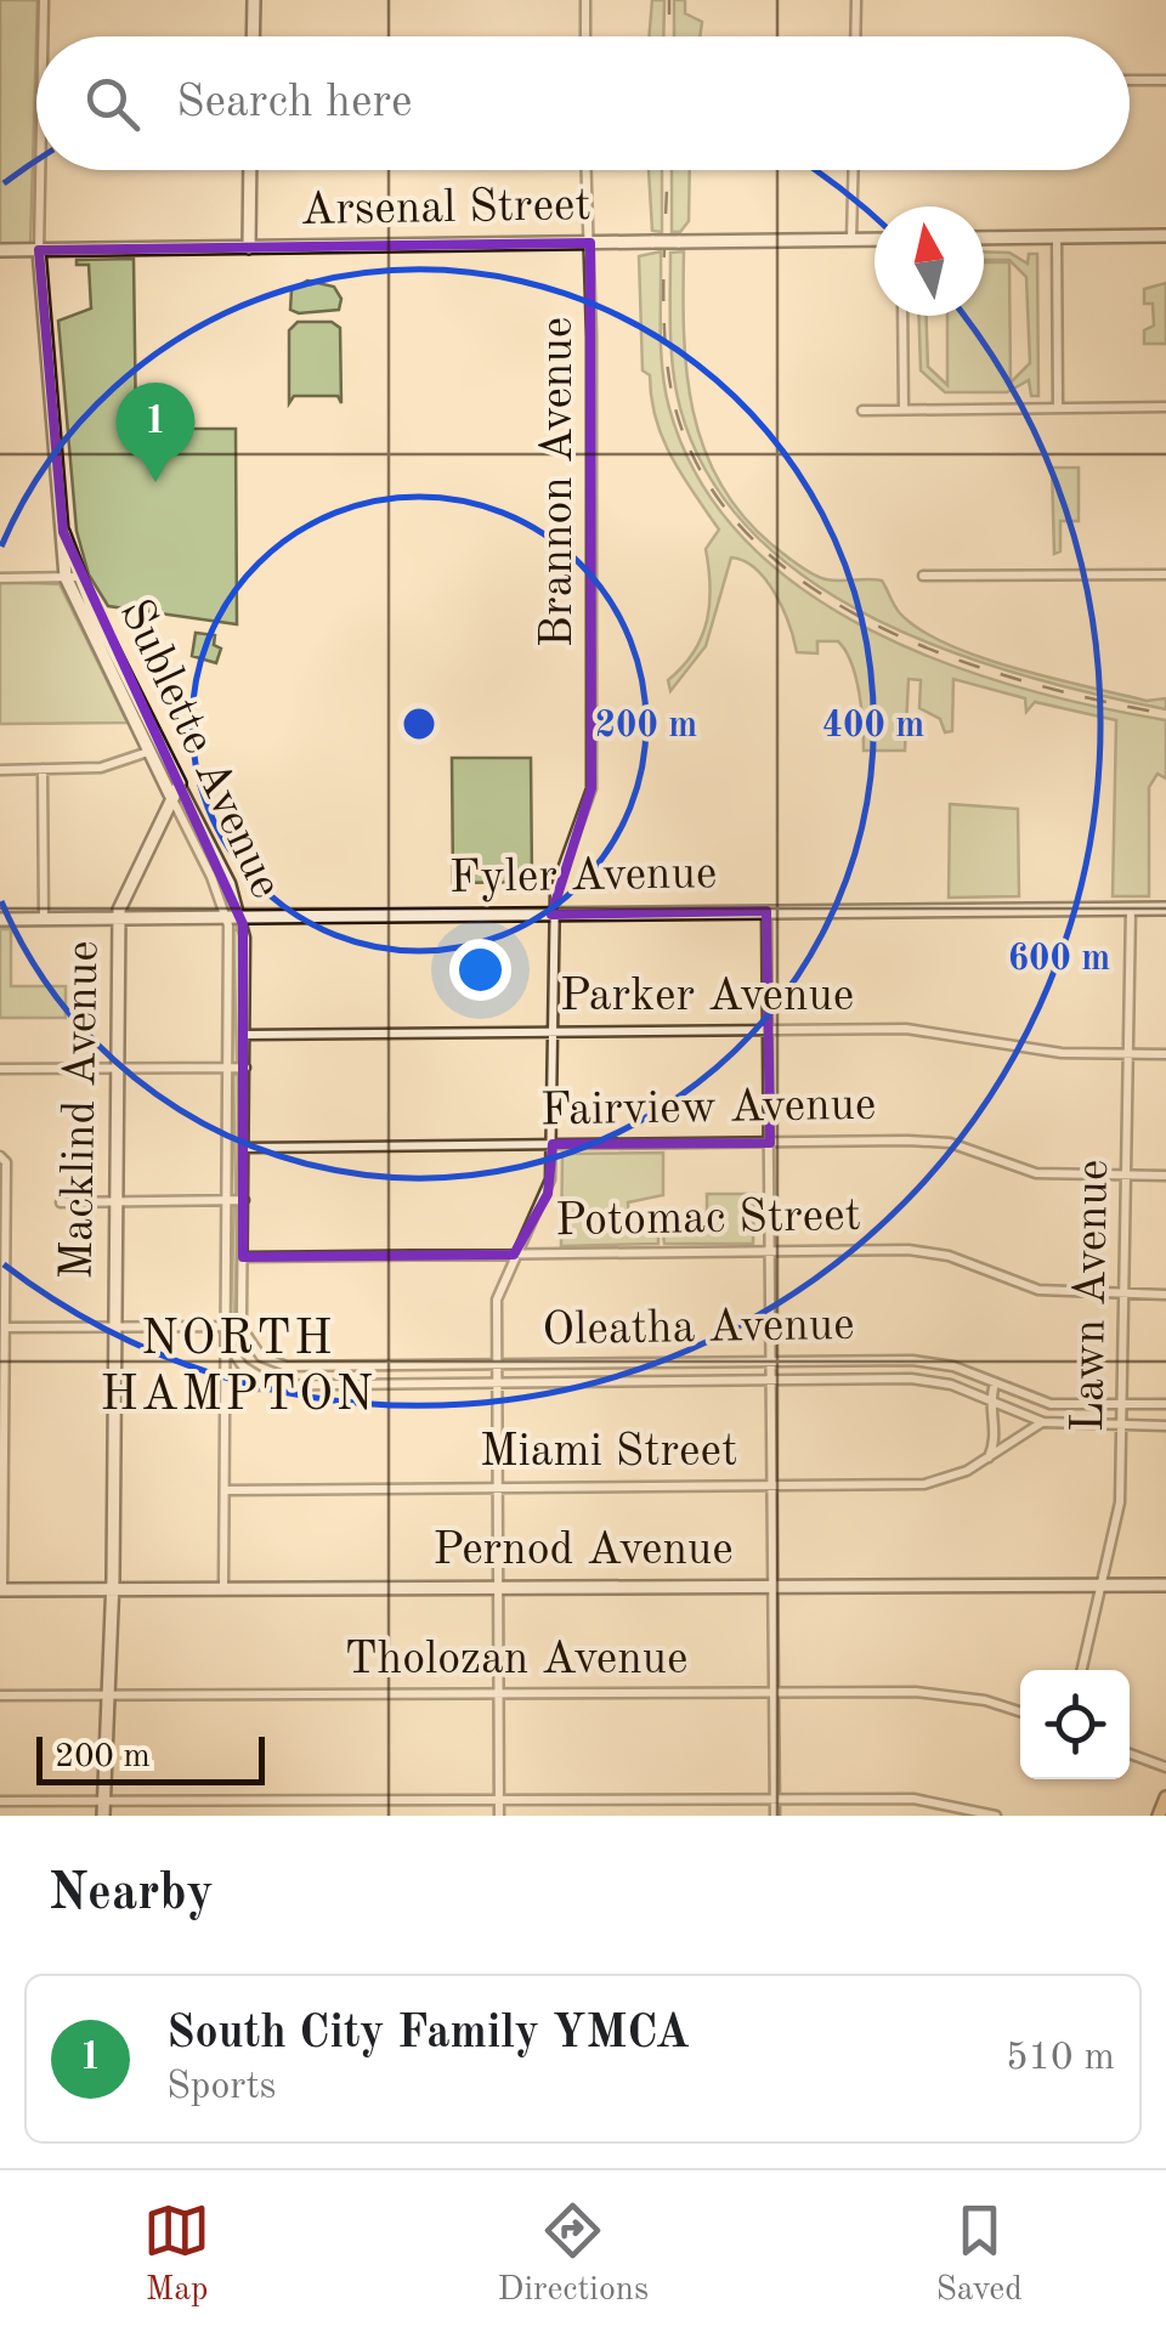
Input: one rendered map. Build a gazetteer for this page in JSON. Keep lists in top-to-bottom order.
{
  "streets": {
    "street": [
      "Arsenal Street",
      "Brannon Avenue",
      "Sublette Avenue",
      "Fyler Avenue",
      "Parker Avenue",
      "Fairview Avenue",
      "Macklind Avenue",
      "Potomac Street",
      "Lawn Avenue",
      "Oleatha Avenue",
      "Miami Street",
      "Pernod Avenue",
      "Tholozan Avenue"
    ]
  },
  "crossings": [
    ["Arsenal Street", "Brannon Avenue"],
    ["Arsenal Street", "Sublette Avenue"],
    ["Brannon Avenue", "Fyler Avenue"],
    ["Brannon Avenue", "Parker Avenue"],
    ["Brannon Avenue", "Fairview Avenue"],
    ["Brannon Avenue", "Potomac Street"],
    ["Brannon Avenue", "Oleatha Avenue"],
    ["Brannon Avenue", "Miami Street"],
    ["Brannon Avenue", "Pernod Avenue"],
    ["Brannon Avenue", "Tholozan Avenue"],
    ["Sublette Avenue", "Fyler Avenue"],
    ["Sublette Avenue", "Parker Avenue"],
    ["Sublette Avenue", "Fairview Avenue"],
    ["Sublette Avenue", "Macklind Avenue"],
    ["Sublette Avenue", "Potomac Street"],
    ["Sublette Avenue", "Oleatha Avenue"],
    ["Sublette Avenue", "Miami Street"],
    ["Sublette Avenue", "Pernod Avenue"],
    ["Fyler Avenue", "Macklind Avenue"],
    ["Fyler Avenue", "Lawn Avenue"],
    ["Parker Avenue", "Lawn Avenue"],
    ["Fairview Avenue", "Lawn Avenue"],
    ["Macklind Avenue", "Pernod Avenue"],
    ["Macklind Avenue", "Tholozan Avenue"],
    ["Potomac Street", "Lawn Avenue"],
    ["Lawn Avenue", "Oleatha Avenue"],
    ["Lawn Avenue", "Pernod Avenue"],
    ["Oleatha Avenue", "Miami Street"]
  ],
  "districts": ["NORTH HAMPTON"],
  "scale_bar": "200 m",
  "north": "top",
  "page": {
    "search": "Search here",
    "pins": "1",
    "scale": "200 m",
    "heading": "Nearby",
    "list": [
      {
        "mark": "1",
        "name": "South City Family YMCA",
        "note": "Sports",
        "value": "510 m"
      }
    ],
    "nav": ["Map", "Directions", "Saved"]
  },
  "rings": ["200 m", "400 m", "600 m"]
}
